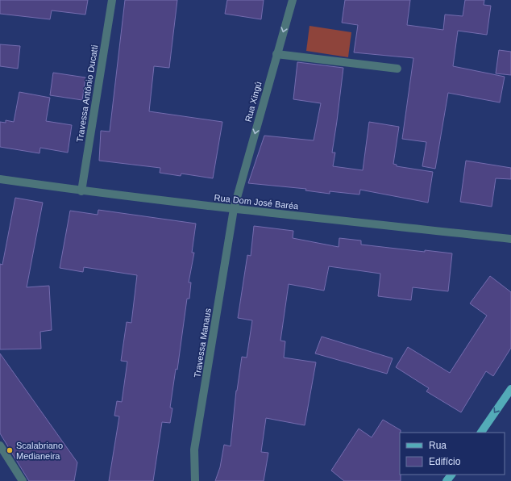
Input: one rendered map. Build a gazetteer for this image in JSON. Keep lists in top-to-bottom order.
{
  "streets": {
    "street": [
      "Travessa Antônio Ducatti",
      "Rua Xingú",
      "Rua Dom José Baréa",
      "Travessa Manaus"
    ]
  },
  "crossings": [
    ["Travessa Antônio Ducatti", "Rua Dom José Baréa"],
    ["Rua Xingú", "Rua Dom José Baréa"],
    ["Rua Xingú", "Travessa Manaus"],
    ["Rua Dom José Baréa", "Travessa Manaus"]
  ],
  "one_way": ["Rua Xingú"],
  "places": ["Scalabriano Medianeira"],
  "legend": ["Rua", "Edifício"]
}
